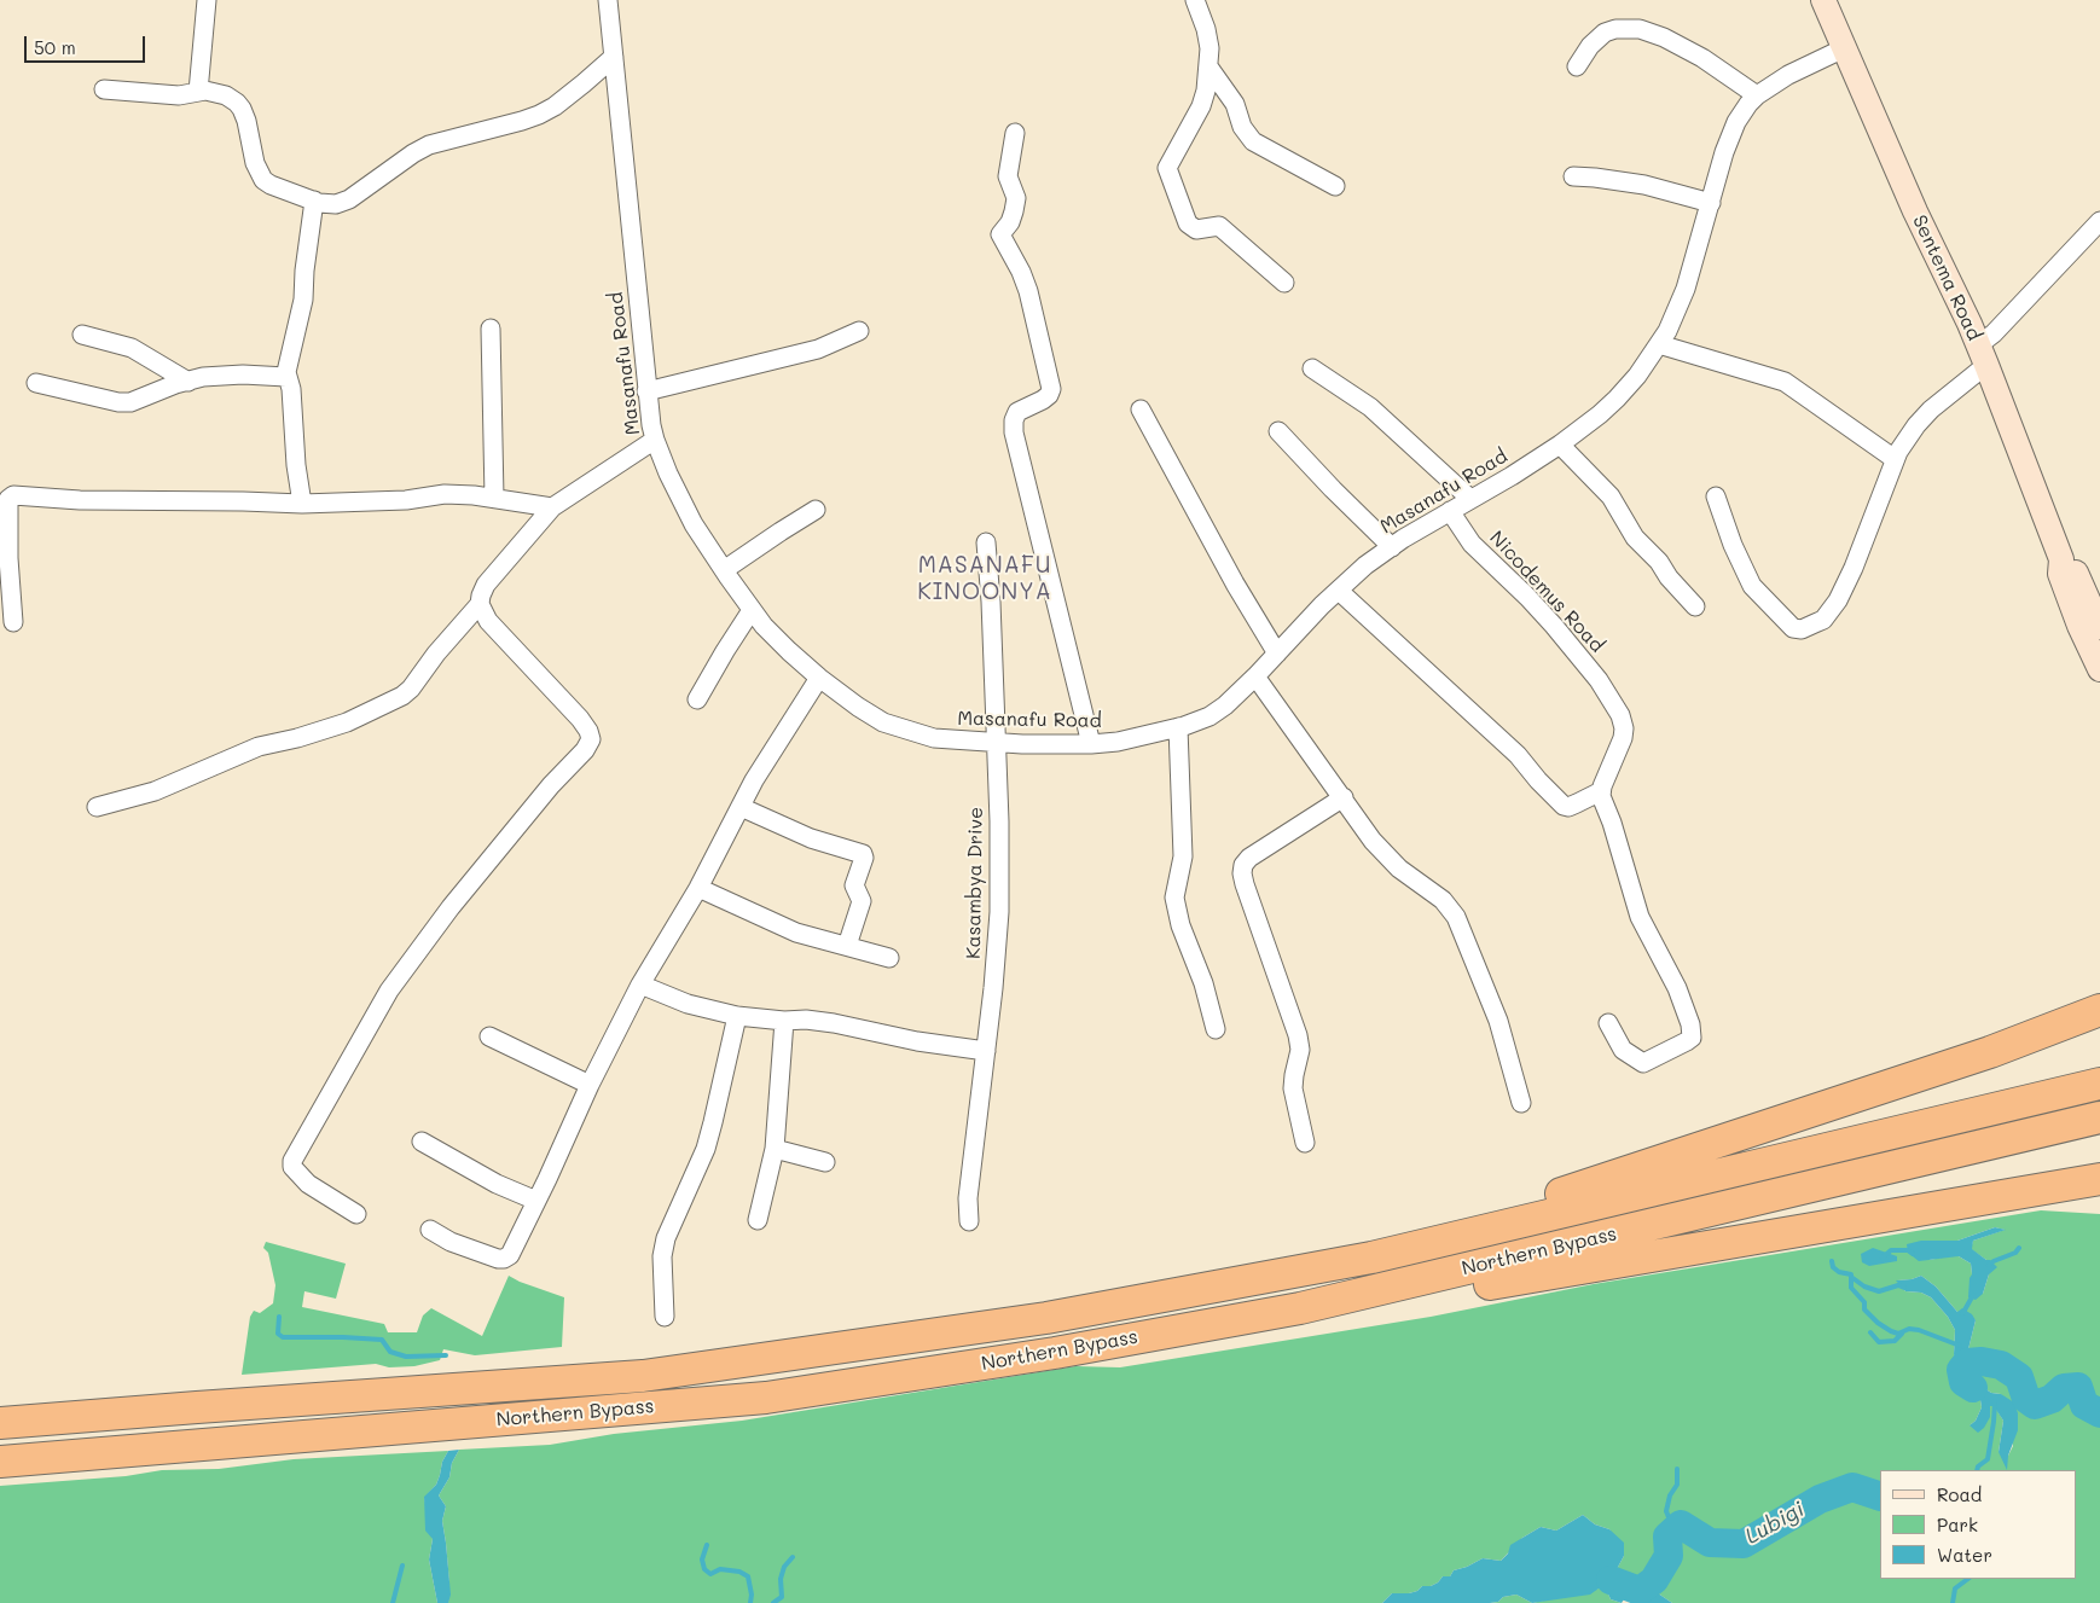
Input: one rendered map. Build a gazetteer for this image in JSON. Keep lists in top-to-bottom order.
{
  "streets": {
    "highway": ["Northern Bypass"],
    "main road": ["Sentema Road"],
    "street": ["Masanafu Road", "Nicodemus Road", "Kasambya Drive"]
  },
  "crossings": [
    ["Sentema Road", "Masanafu Road"],
    ["Masanafu Road", "Nicodemus Road"],
    ["Masanafu Road", "Kasambya Drive"]
  ],
  "districts": ["MASANAFU KINOONYA"],
  "water": ["Lubigi"],
  "legend": ["Road", "Park", "Water"],
  "scale_bar": "50 m"
}
